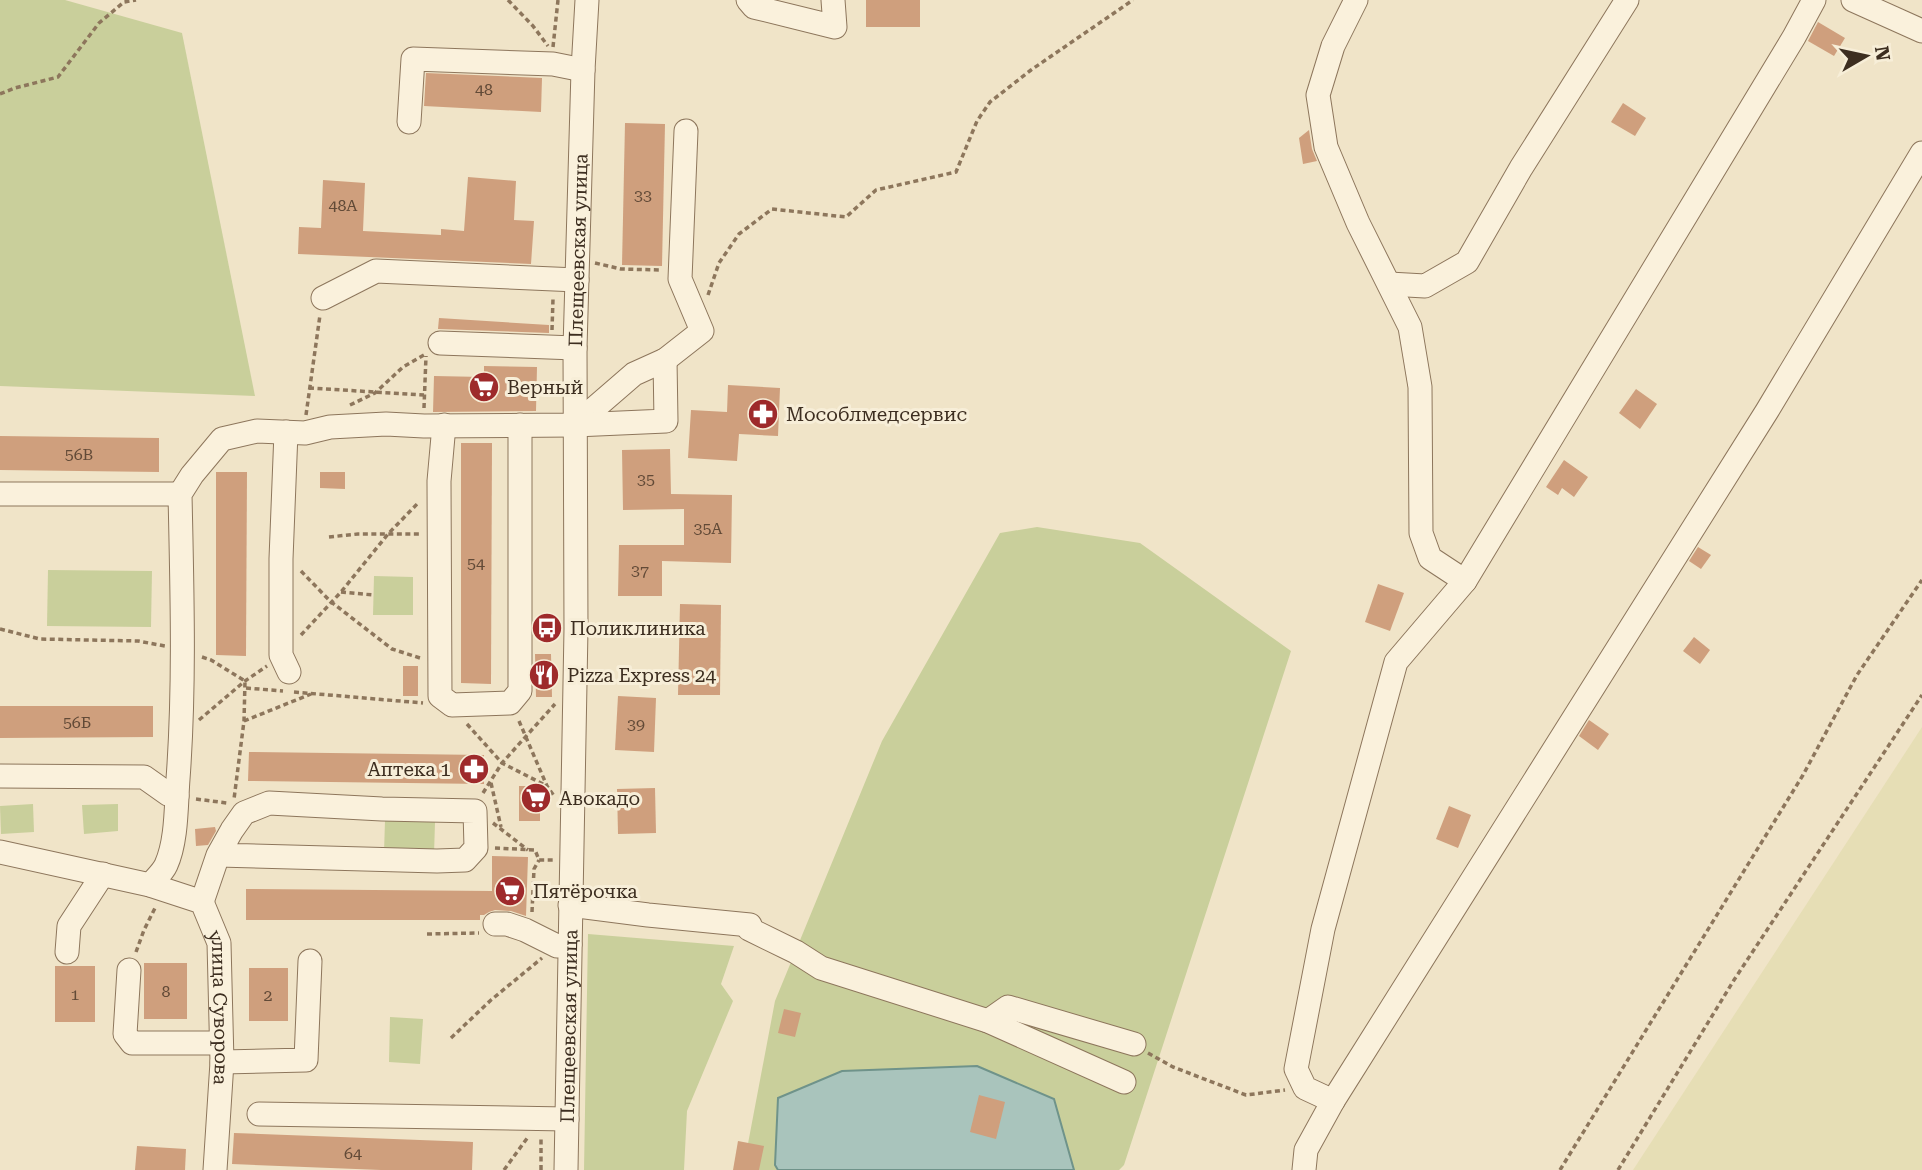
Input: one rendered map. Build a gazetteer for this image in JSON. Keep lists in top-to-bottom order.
{
  "streets": {
    "street": ["Плещеевская улица", "улица Суворова"]
  },
  "places": {
    "supermarket": ["Верный", "Авокадо", "Пятёрочка"],
    "pharmacy": ["Мособлмедсервис", "Аптека 1"],
    "bus stop": ["Поликлиника"],
    "restaurant": ["Pizza Express 24"]
  },
  "house_numbers": [
    "48",
    "33",
    "48А",
    "56В",
    "35",
    "35А",
    "54",
    "37",
    "56Б",
    "39",
    "8",
    "1",
    "2",
    "64"
  ],
  "north": "right"
}
